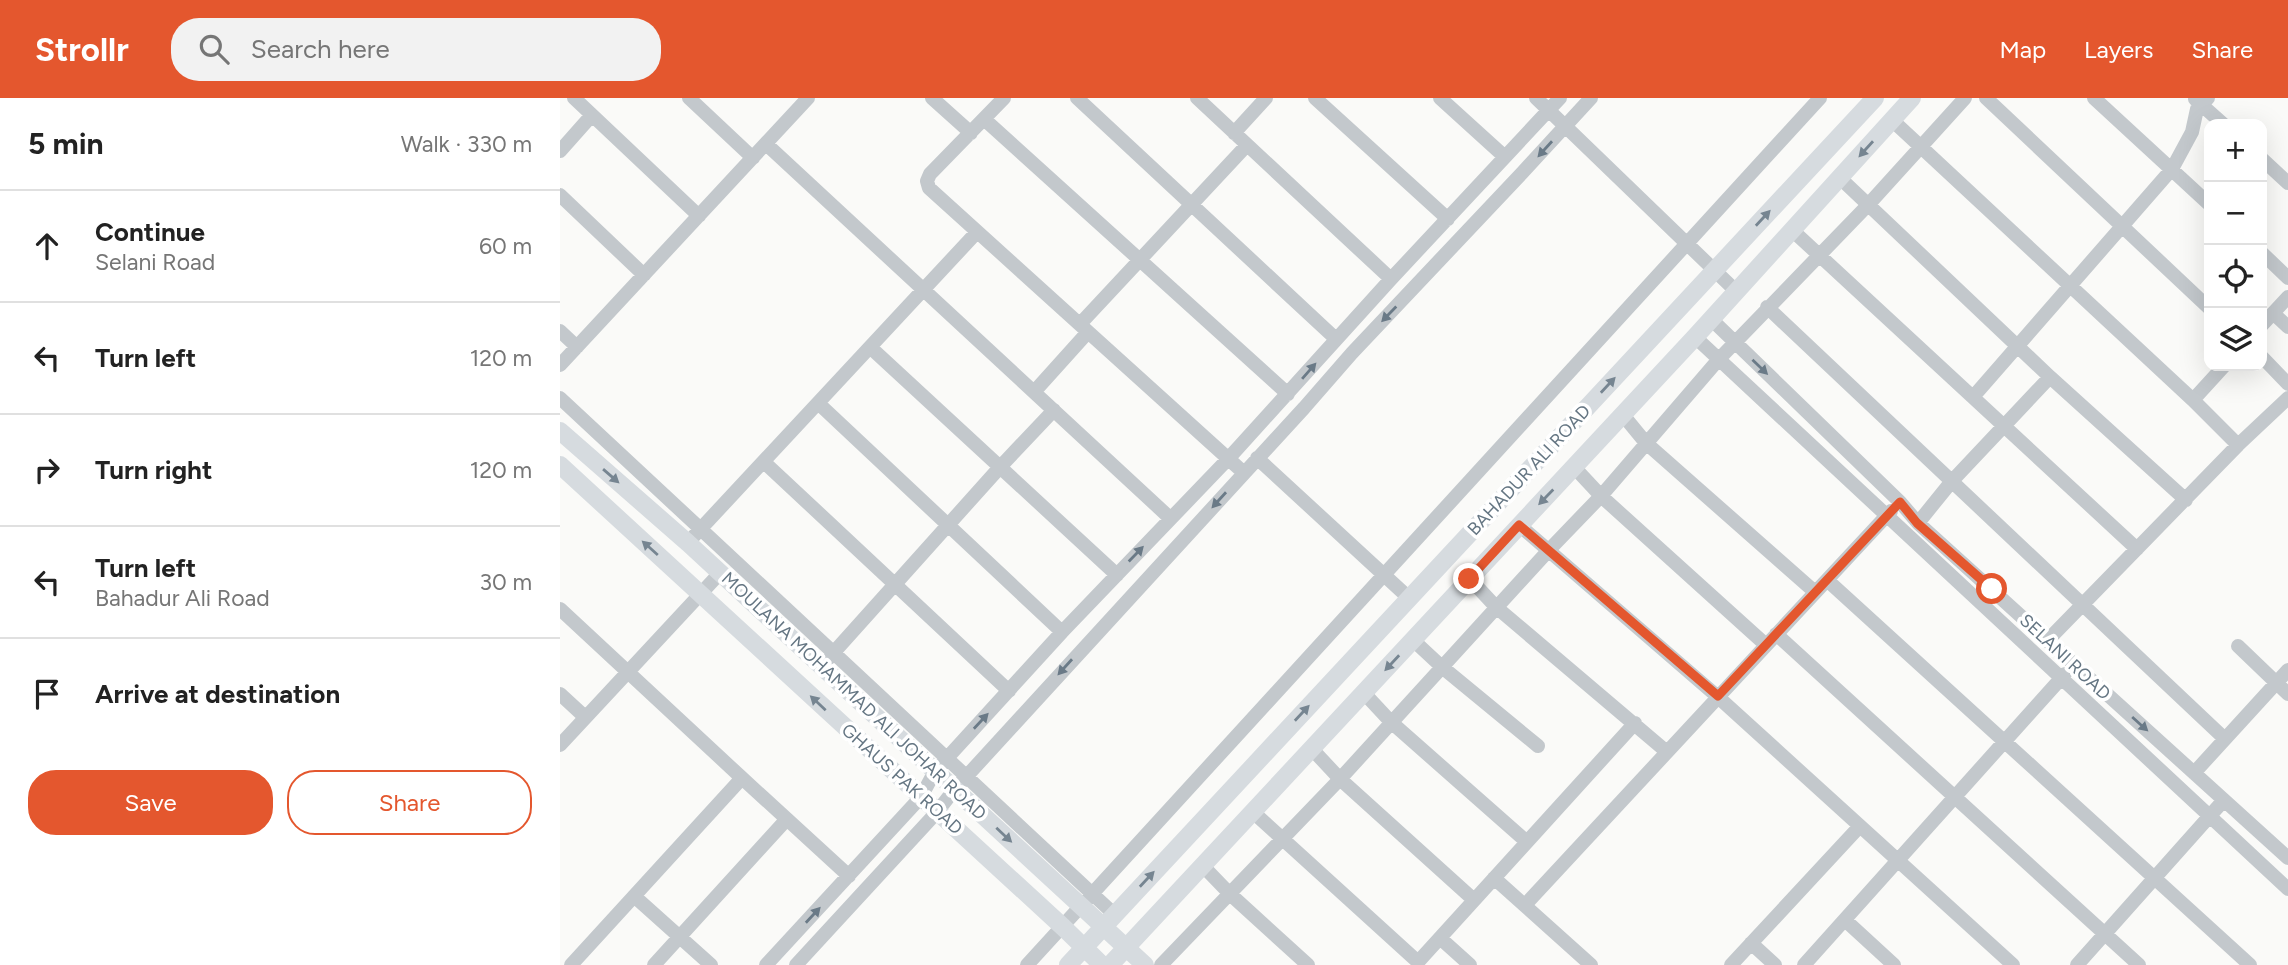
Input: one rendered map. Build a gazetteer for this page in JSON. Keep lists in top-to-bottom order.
{
  "streets": {
    "main road": ["BAHADUR ALI ROAD", "MOULANA MOHAMMAD ALI JOHAR ROAD", "GHAUS PAK ROAD"],
    "street": ["SELANI ROAD"]
  },
  "crossings": [
    ["BAHADUR ALI ROAD", "SELANI ROAD"],
    ["BAHADUR ALI ROAD", "MOULANA MOHAMMAD ALI JOHAR ROAD"],
    ["BAHADUR ALI ROAD", "GHAUS PAK ROAD"],
    ["MOULANA MOHAMMAD ALI JOHAR ROAD", "GHAUS PAK ROAD"]
  ],
  "one_way": ["GHAUS PAK ROAD"],
  "page": {
    "header": "Strollr",
    "search": "Search here",
    "nav": ["Map", "Layers", "Share"],
    "heading": ["5 min", "Walk · 330 m"],
    "map_buttons": ["+", "−"],
    "list": [
      ["Continue", "Selani Road", "60 m"],
      ["Turn left", "120 m"],
      ["Turn right", "120 m"],
      ["Turn left", "Bahadur Ali Road", "30 m"],
      "Arrive at destination"
    ],
    "buttons": ["Save", "Share"]
  }
}
